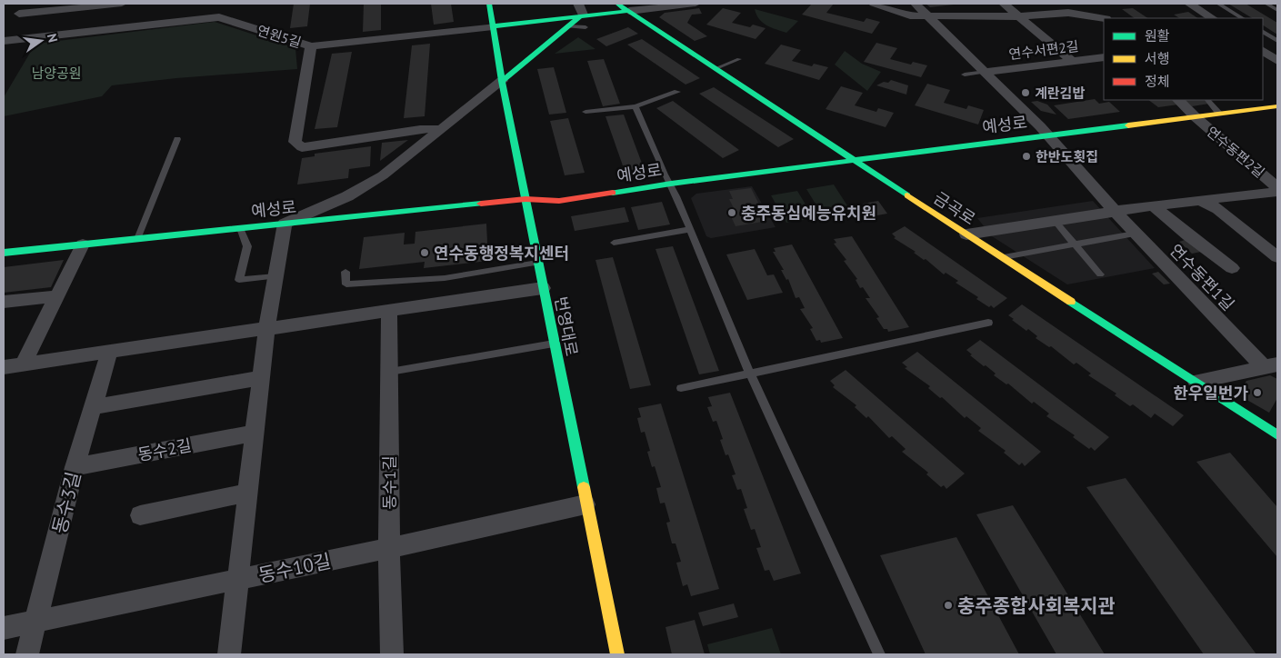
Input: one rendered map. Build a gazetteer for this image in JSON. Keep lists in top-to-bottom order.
{
  "streets": {
    "street": [
      "연원5길",
      "연수서편2길",
      "예성로",
      "연수동편2길",
      "금곡로",
      "연수동편1길",
      "번영대로",
      "동수2길",
      "동수1길",
      "동수3길",
      "동수10길"
    ]
  },
  "crossings": [
    ["예성로", "연수동편2길"],
    ["예성로", "금곡로"],
    ["예성로", "연수동편1길"],
    ["예성로", "번영대로"],
    ["번영대로", "동수10길"],
    ["동수2길", "동수3길"],
    ["동수1길", "동수10길"],
    ["동수3길", "동수10길"]
  ],
  "parks": ["남양공원"],
  "places": [
    "계란김밥",
    "한반도횟집",
    "충주동심예능유치원",
    "연수동행정복지센터",
    "한우일번가",
    "충주종합사회복지관"
  ],
  "legend": ["원활", "서행", "정체"],
  "north": "right"
}
